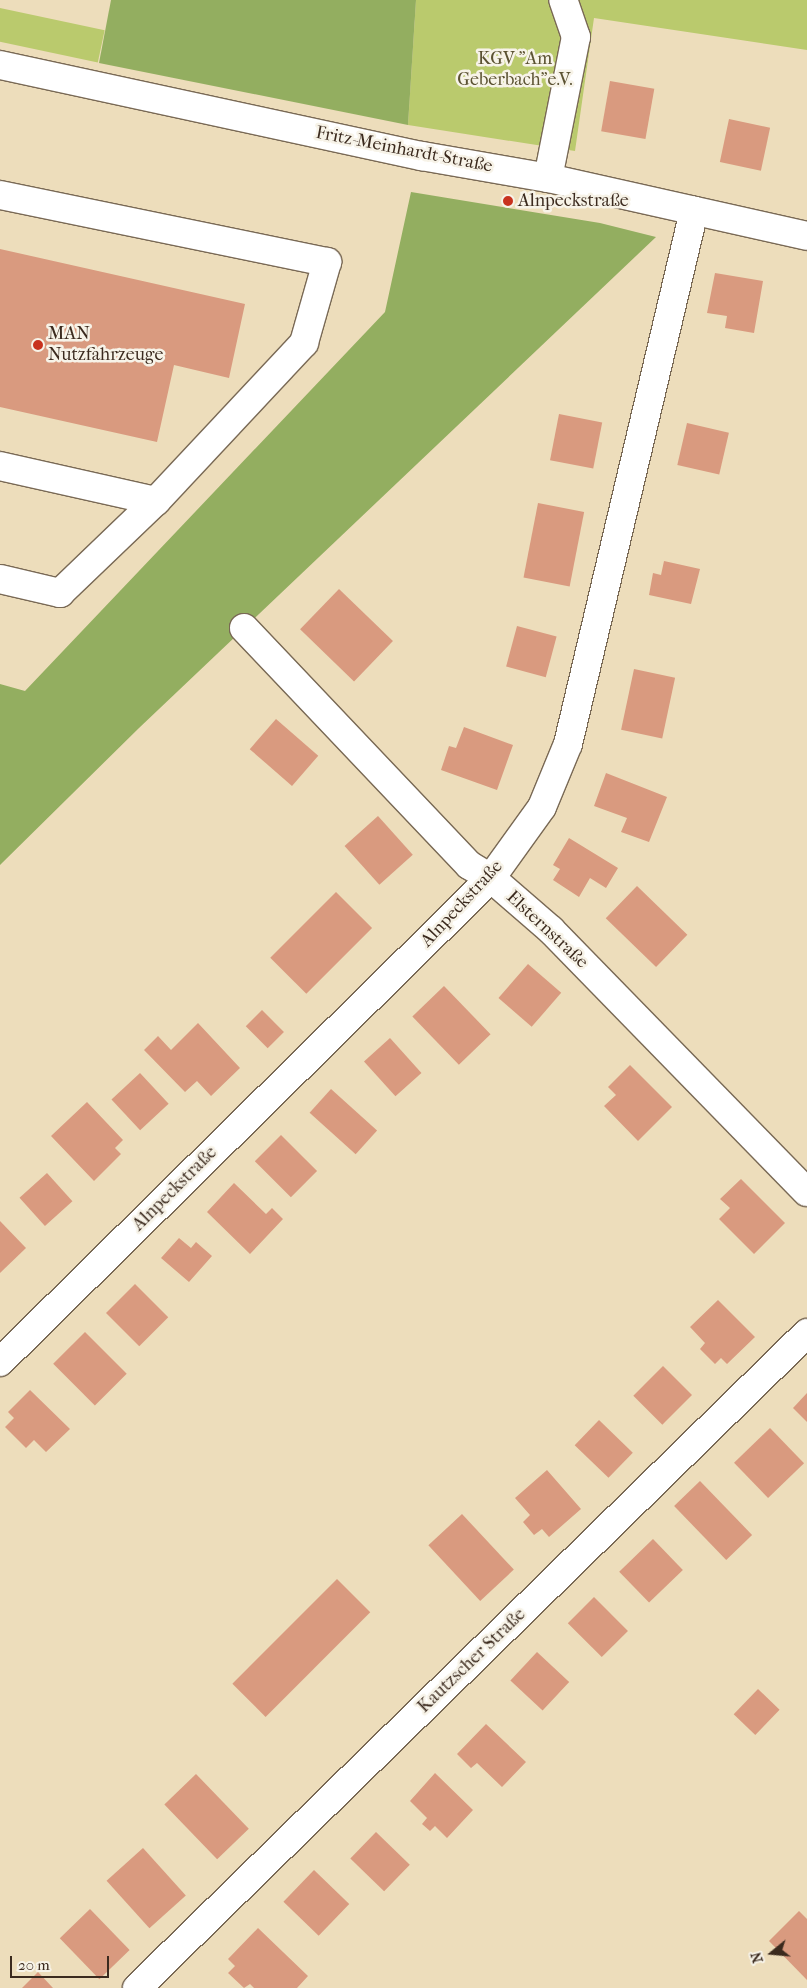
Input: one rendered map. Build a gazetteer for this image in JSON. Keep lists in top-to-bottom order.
{
  "streets": {
    "street": [
      "Fritz-Meinhardt-Straße",
      "Alnpeckstraße",
      "Elsternstraße",
      "Kautzscher Straße"
    ]
  },
  "crossings": [
    ["Fritz-Meinhardt-Straße", "Alnpeckstraße"],
    ["Alnpeckstraße", "Elsternstraße"]
  ],
  "parks": ["KGV \"Am Geberbach\"e.V."],
  "places": ["Alnpeckstraße", "MAN Nutzfahrzeuge"],
  "scale_bar": "20 m",
  "north": "left"
}
